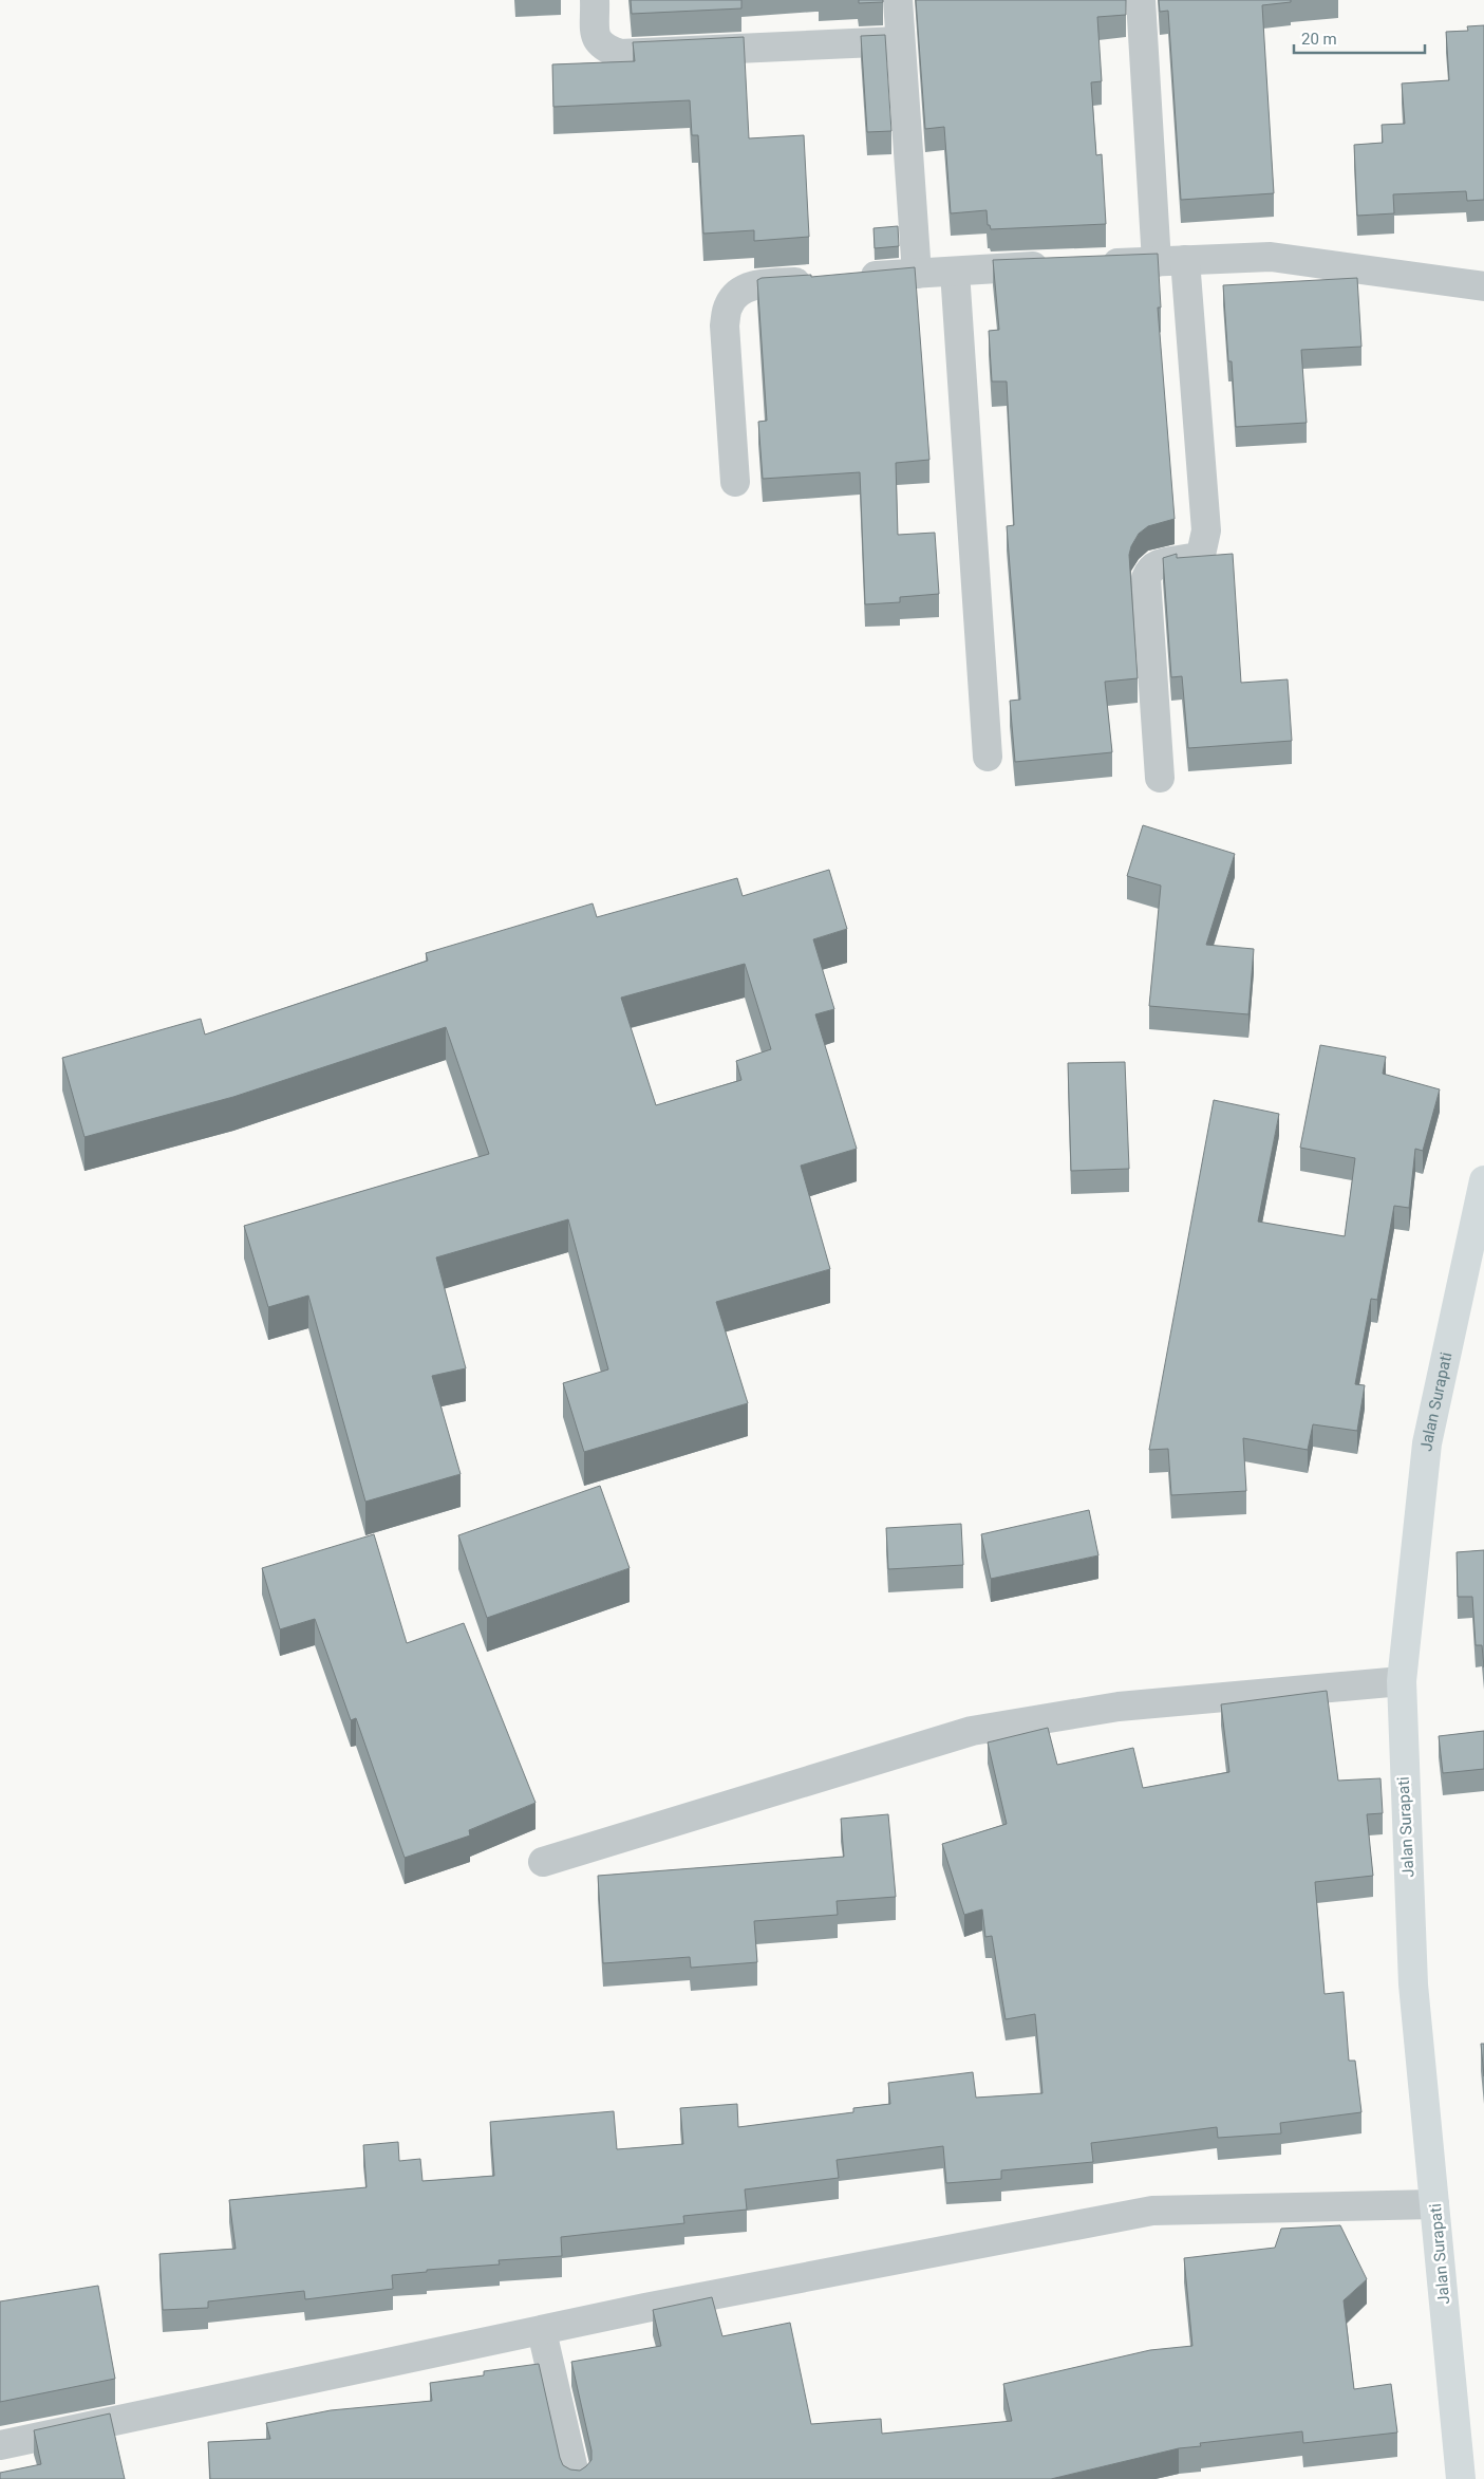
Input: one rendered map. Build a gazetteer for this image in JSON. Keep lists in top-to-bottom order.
{
  "streets": {
    "street": ["Jalan Surapati"]
  },
  "scale_bar": "20 m"
}
